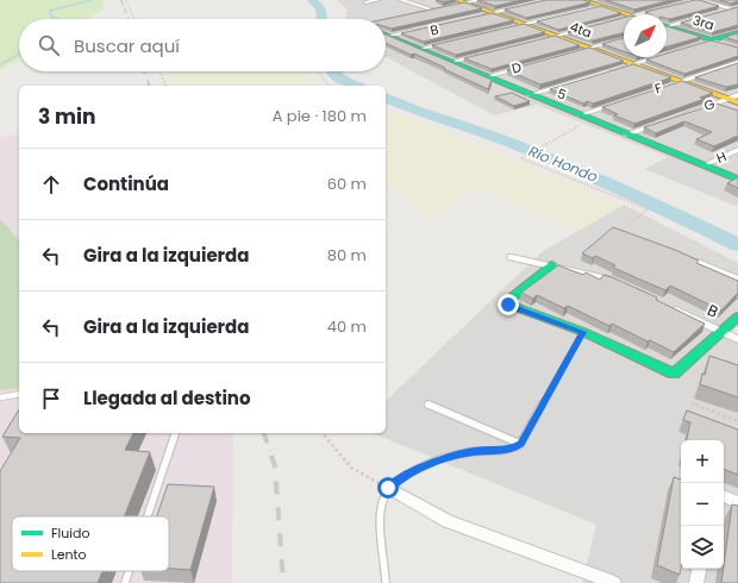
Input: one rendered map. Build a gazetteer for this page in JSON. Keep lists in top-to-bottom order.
{
  "streets": {
    "street": [
      "3ra",
      "B",
      "4ta",
      "D",
      "F",
      "5",
      "G",
      "H"
    ]
  },
  "crossings": [
    ["B", "4ta"],
    ["B", "5"],
    ["4ta", "F"],
    ["4ta", "G"],
    ["D", "5"],
    ["F", "5"],
    ["5", "H"]
  ],
  "water": ["Río Hondo"],
  "legend": ["Fluido", "Lento"],
  "north": "top right",
  "page": {
    "search": "Buscar aquí",
    "heading": ["3 min", "A pie · 180 m"],
    "list": [
      ["Continúa", "60 m"],
      ["Gira a la izquierda", "80 m"],
      ["Gira a la izquierda", "40 m"],
      "Llegada al destino"
    ],
    "map_buttons": ["+", "−"]
  }
}
